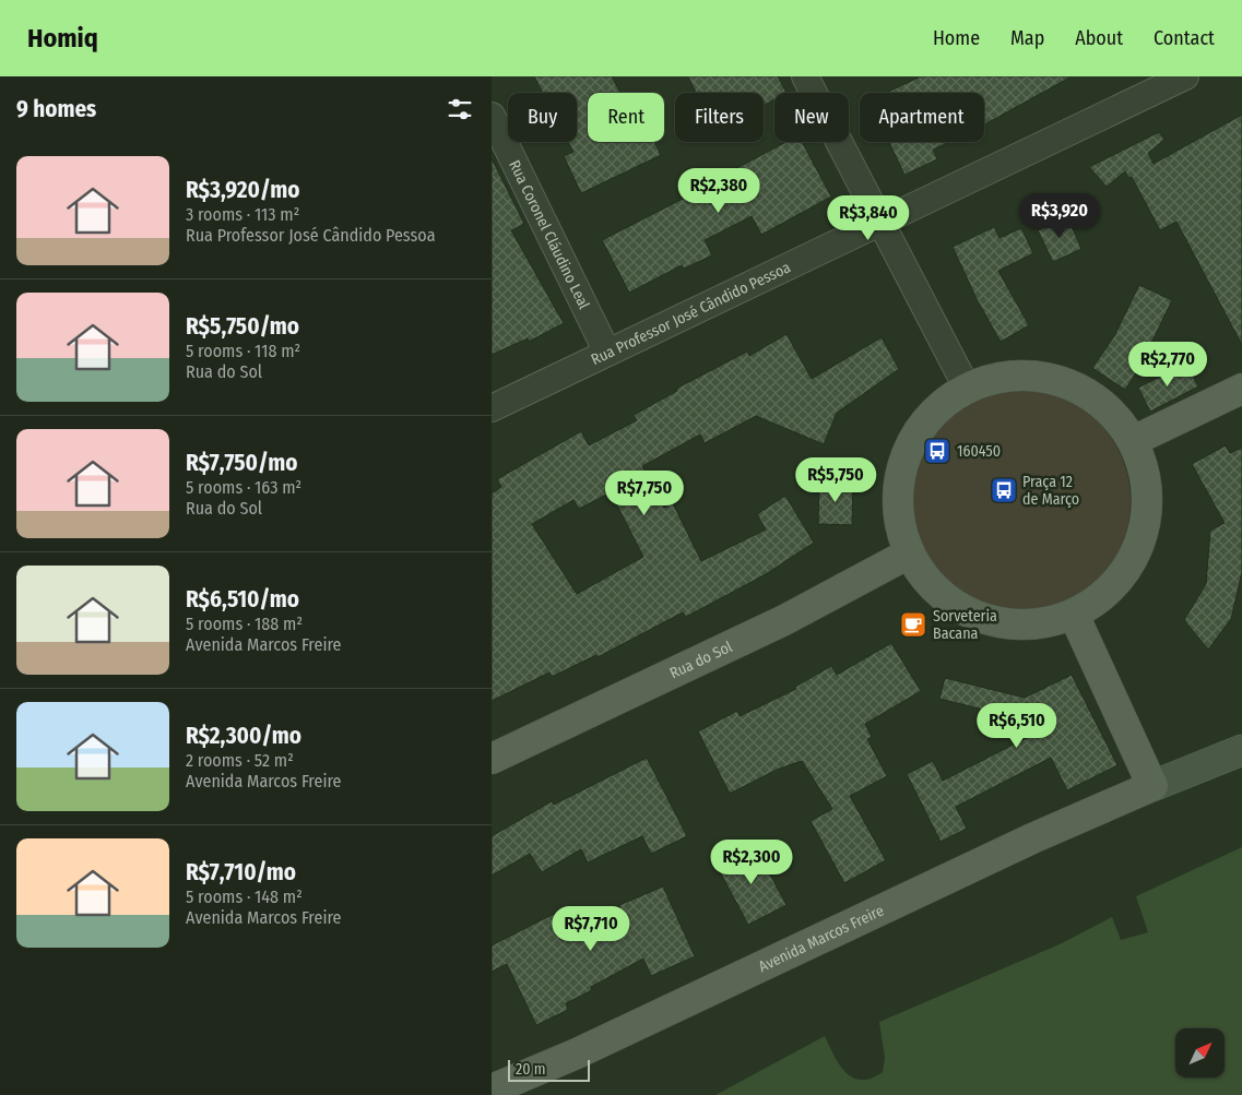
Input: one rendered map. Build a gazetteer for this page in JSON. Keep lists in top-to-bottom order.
{
  "streets": {
    "main road": ["Rua do Sol", "Avenida Marcos Freire"],
    "street": ["Rua Coronel Cláudino Leal", "Rua Professor José Cândido Pessoa"]
  },
  "crossings": [
    ["Rua Coronel Cláudino Leal", "Rua Professor José Cândido Pessoa"]
  ],
  "places": {
    "bus stop": ["160450", "Praça 12 de Março"],
    "cafe": ["Sorveteria Bacana"]
  },
  "scale_bar": "20 m",
  "north": "top right",
  "page": {
    "header": "Homiq",
    "nav": [
      "Home",
      "Map",
      "About",
      "Contact"
    ],
    "heading": "9 homes",
    "chip": [
      "Buy",
      "Rent",
      "Filters",
      "New",
      "Apartment"
    ],
    "list": [
      {
        "name": "R$3,920/mo",
        "note": "3 rooms · 113 m² · Rua Professor José Cândido Pessoa"
      },
      {
        "name": "R$5,750/mo",
        "note": "5 rooms · 118 m² · Rua do Sol"
      },
      {
        "name": "R$7,750/mo",
        "note": "5 rooms · 163 m² · Rua do Sol"
      },
      {
        "name": "R$6,510/mo",
        "note": "5 rooms · 188 m² · Avenida Marcos Freire"
      },
      {
        "name": "R$2,300/mo",
        "note": "2 rooms · 52 m² · Avenida Marcos Freire"
      },
      {
        "name": "R$7,710/mo",
        "note": "5 rooms · 148 m² · Avenida Marcos Freire"
      }
    ],
    "price": [
      "R$2,380",
      "R$3,920",
      "R$3,840",
      "R$2,770",
      "R$5,750",
      "R$7,750",
      "R$6,510",
      "R$2,300",
      "R$7,710"
    ],
    "scale": "20 m"
  }
}
